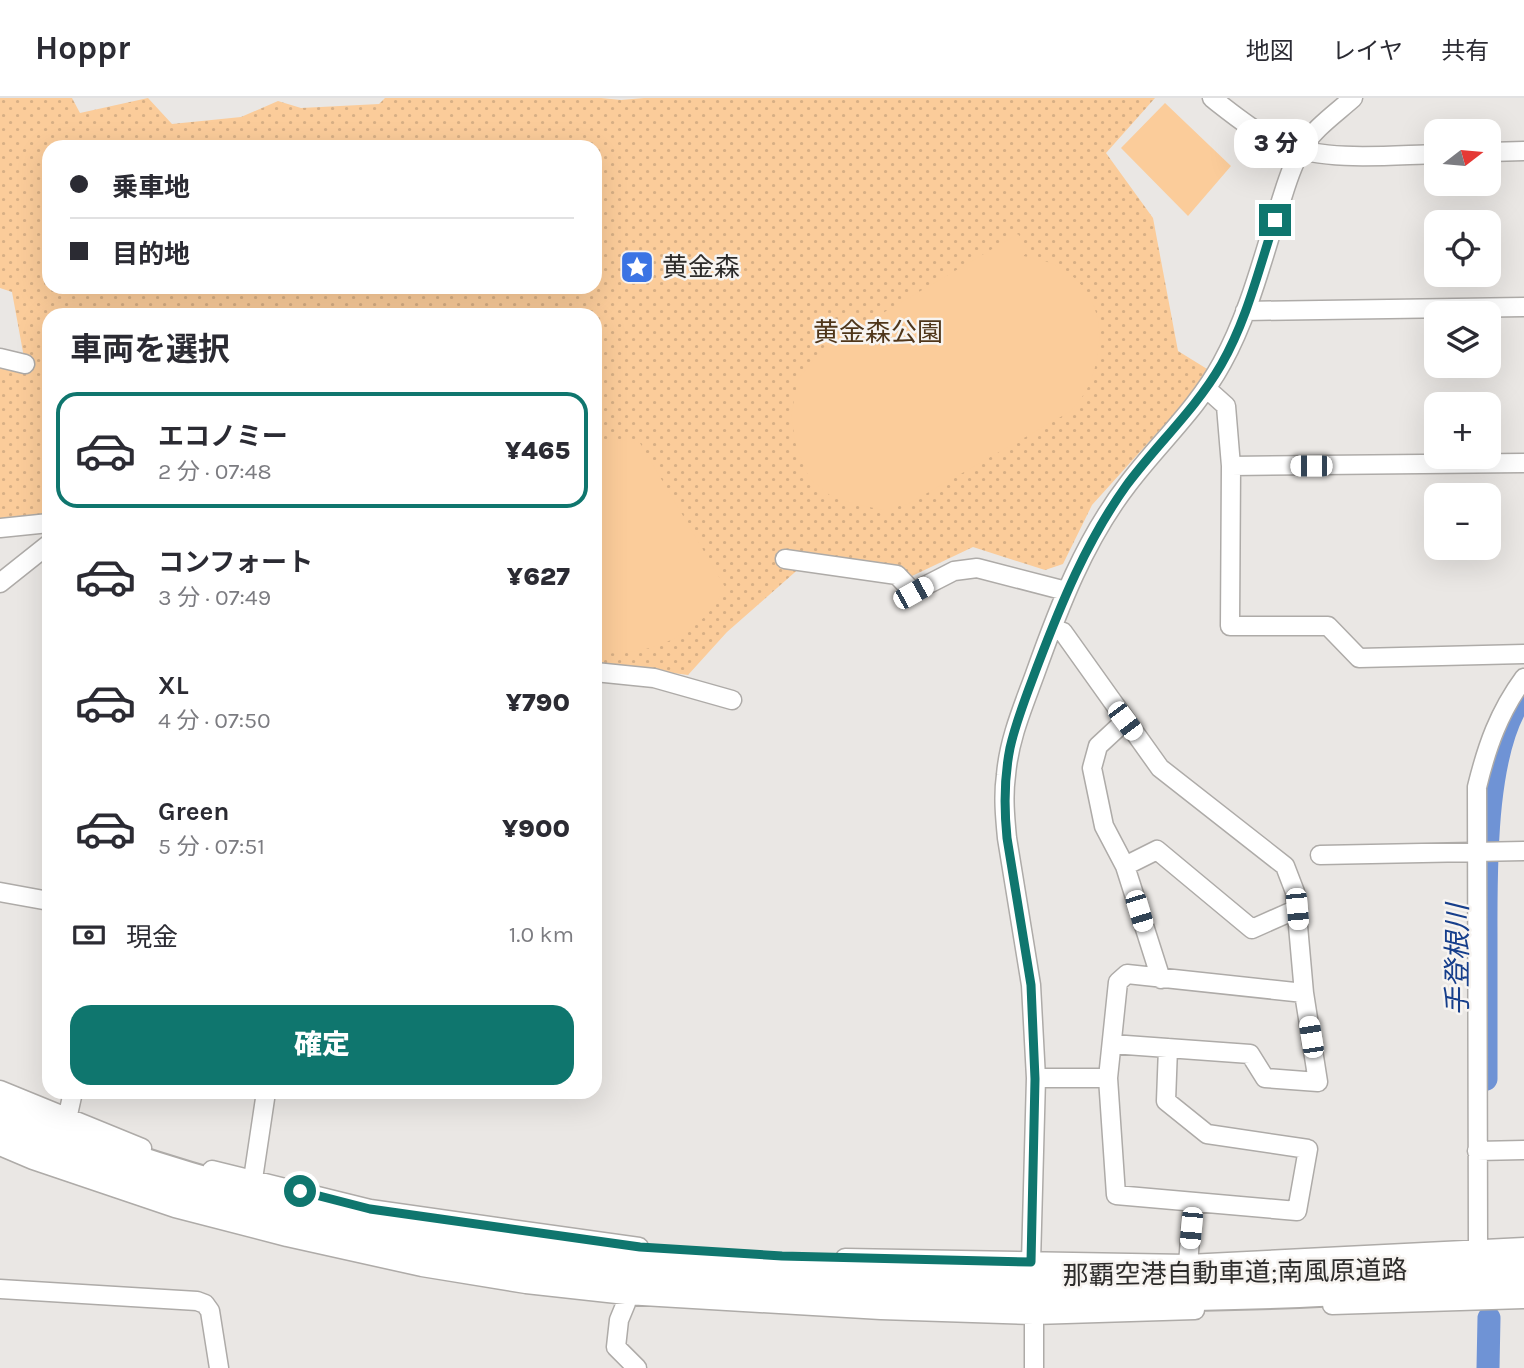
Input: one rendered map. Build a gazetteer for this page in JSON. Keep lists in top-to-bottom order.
{
  "streets": {
    "highway": ["那覇空港自動車道;南風原道路"]
  },
  "water": ["手登根川"],
  "parks": ["黄金森公園"],
  "places": {
    "place": ["黄金森"]
  },
  "north": "right",
  "page": {
    "header": "Hoppr",
    "nav": ["地図", "レイヤ", "共有"],
    "map_buttons": ["+", "−"],
    "bubble": "3 分",
    "banner": ["乗車地", "目的地"],
    "heading": "車両を選択",
    "list": [
      {
        "name": "エコノミー",
        "note": "2 分 · 07:48",
        "value": "¥465"
      },
      {
        "name": "コンフォート",
        "note": "3 分 · 07:49",
        "value": "¥627"
      },
      {
        "name": "XL",
        "note": "4 分 · 07:50",
        "value": "¥790"
      },
      {
        "name": "Green",
        "note": "5 分 · 07:51",
        "value": "¥900"
      }
    ],
    "pay": ["現金", "1.0 km"],
    "buttons": "確定"
  }
}
